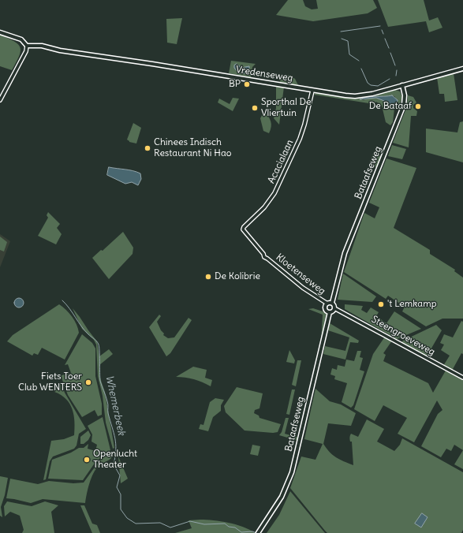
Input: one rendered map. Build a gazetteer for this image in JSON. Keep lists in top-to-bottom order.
{
  "streets": {
    "main road": ["Vredenseweg", "Bataafseweg"],
    "street": ["Acacialaan", "Kloetenseweg", "Steengroeveweg"]
  },
  "crossings": [
    ["Vredenseweg", "Acacialaan"],
    ["Vredenseweg", "Bataafseweg"],
    ["Acacialaan", "Kloetenseweg"],
    ["Bataafseweg", "Kloetenseweg"],
    ["Bataafseweg", "Steengroeveweg"],
    ["Kloetenseweg", "Steengroeveweg"]
  ],
  "water": ["Whemerbeek"],
  "places": [
    "BP",
    "De Bataaf",
    "Sporthal De Vliertuin",
    "Chinees Indisch Restaurant Ni Hao",
    "De Kolibrie",
    "'t Lemkamp",
    "Fiets Toer Club WENTERS",
    "Openlucht Theater"
  ]
}
